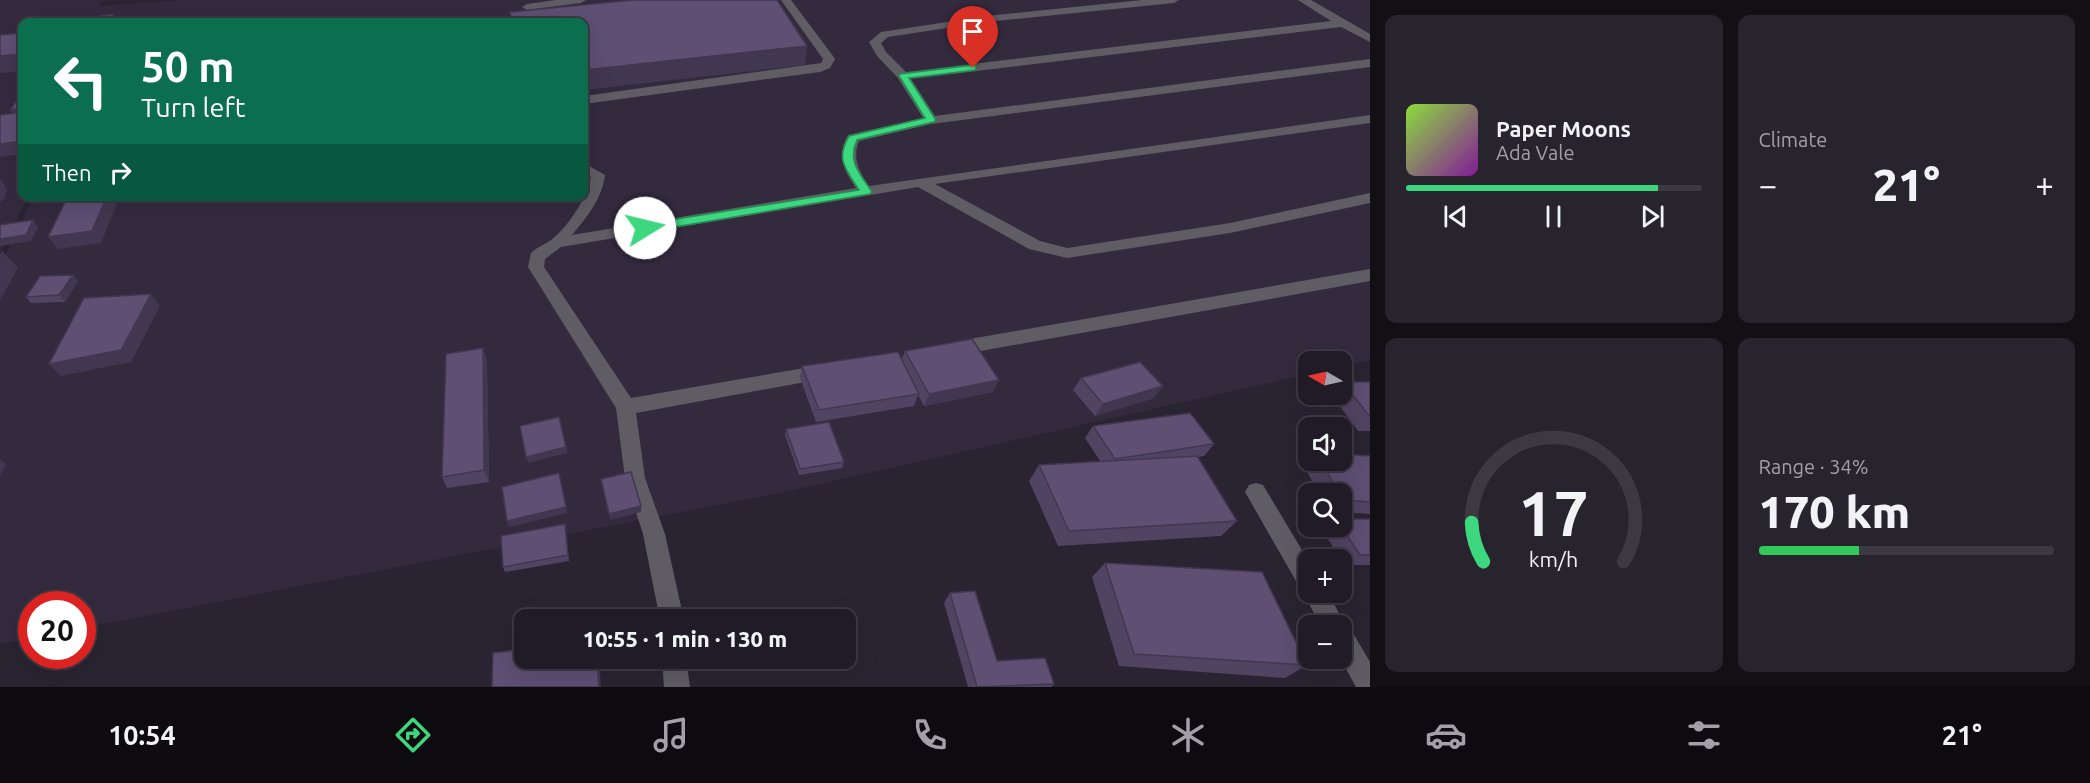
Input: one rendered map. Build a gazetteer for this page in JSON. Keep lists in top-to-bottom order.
{
  "north": "left",
  "page": {
    "tile": [
      "Climate",
      ["Range · 34%", "170 km"]
    ],
    "turn": ["50 m", "Turn left"],
    "song": ["Paper Moons", "Ada Vale"],
    "then": "Then",
    "heat": ["−", "21°", "+"],
    "map_buttons": ["+", "−"],
    "limit": "20",
    "trip": "10:55 · 1 min · 130 m",
    "tabs": ["10:54", "21°"],
    "gauge": ["17", "km/h"]
  }
}
